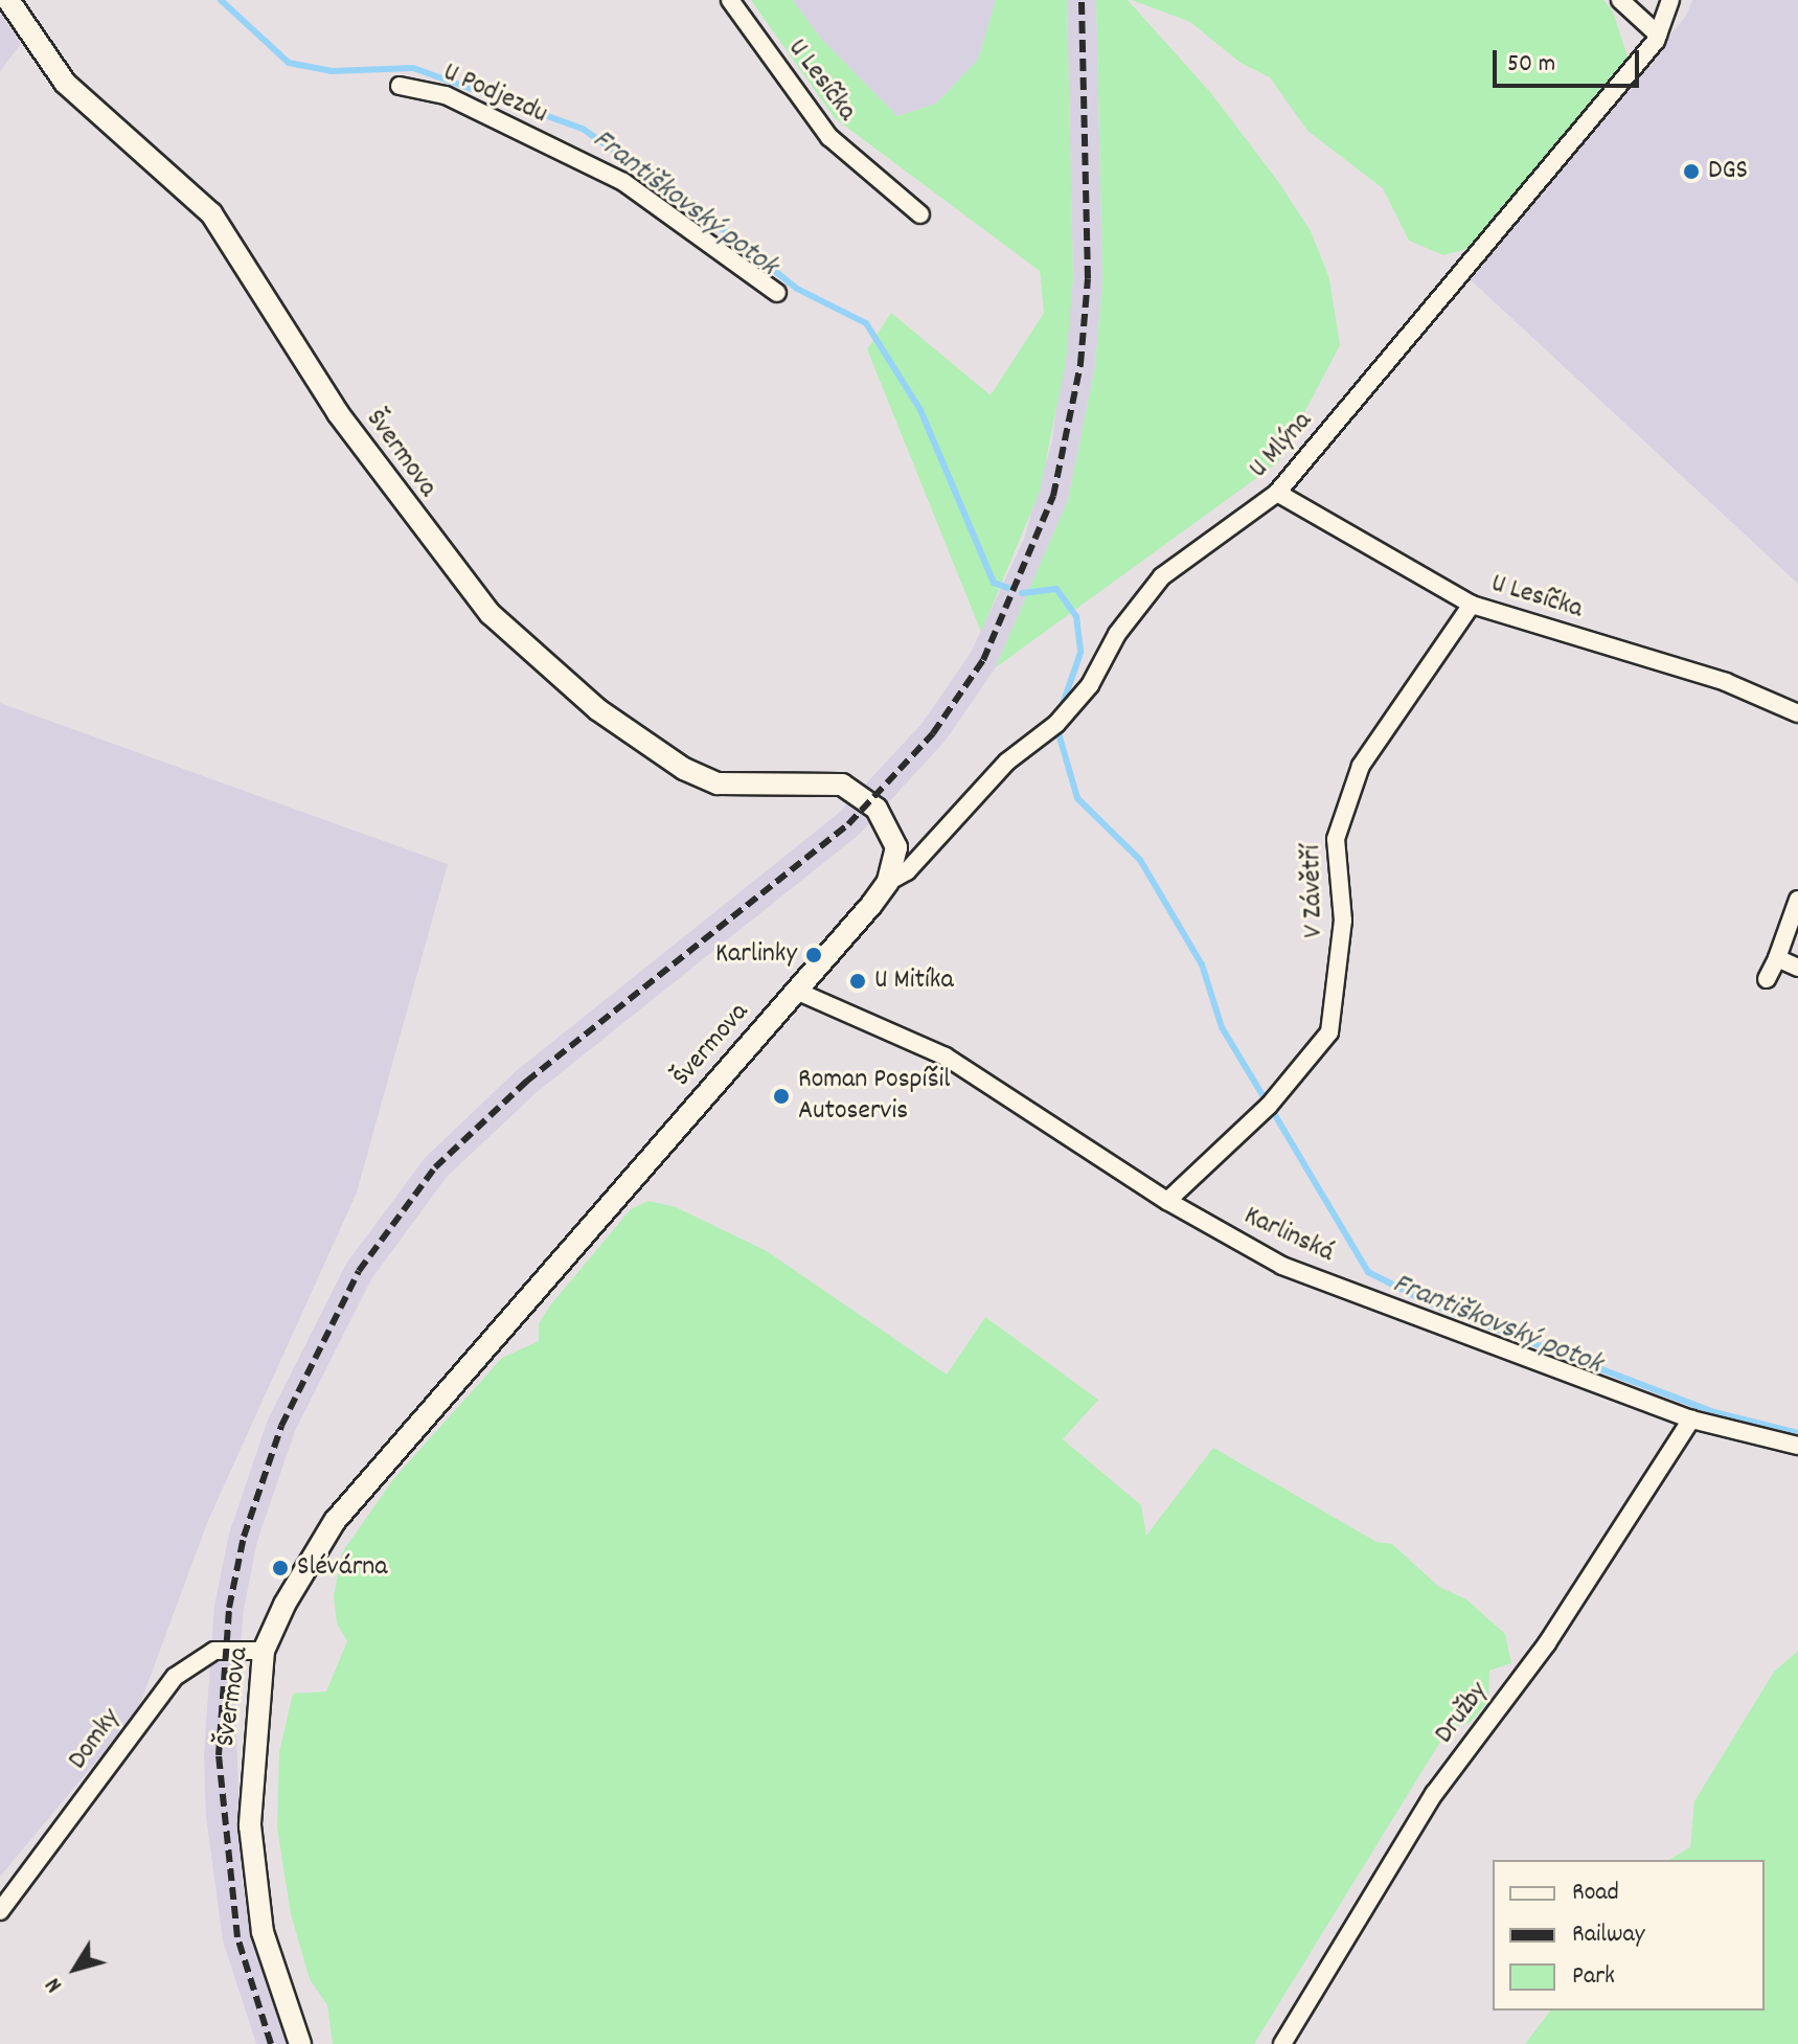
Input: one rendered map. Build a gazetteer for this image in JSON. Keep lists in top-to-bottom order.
{
  "streets": {
    "street": [
      "U Lesíčka",
      "U Podjezdu",
      "U Mlýna",
      "Švermova",
      "V Závětří",
      "Karlinská",
      "Družby",
      "Domky"
    ]
  },
  "crossings": [
    ["U Lesíčka", "U Mlýna"],
    ["U Lesíčka", "V Závětří"],
    ["U Mlýna", "Švermova"],
    ["Švermova", "Karlinská"],
    ["Švermova", "Domky"],
    ["V Závětří", "Karlinská"],
    ["Karlinská", "Družby"]
  ],
  "water": ["Františkovský potok"],
  "places": [
    "DGS",
    "Karlinky",
    "U Mitíka",
    "Roman Pospíšil Autoservis",
    "Slévárna"
  ],
  "legend": ["Road", "Railway", "Park"],
  "scale_bar": "50 m",
  "north": "bottom left"
}
